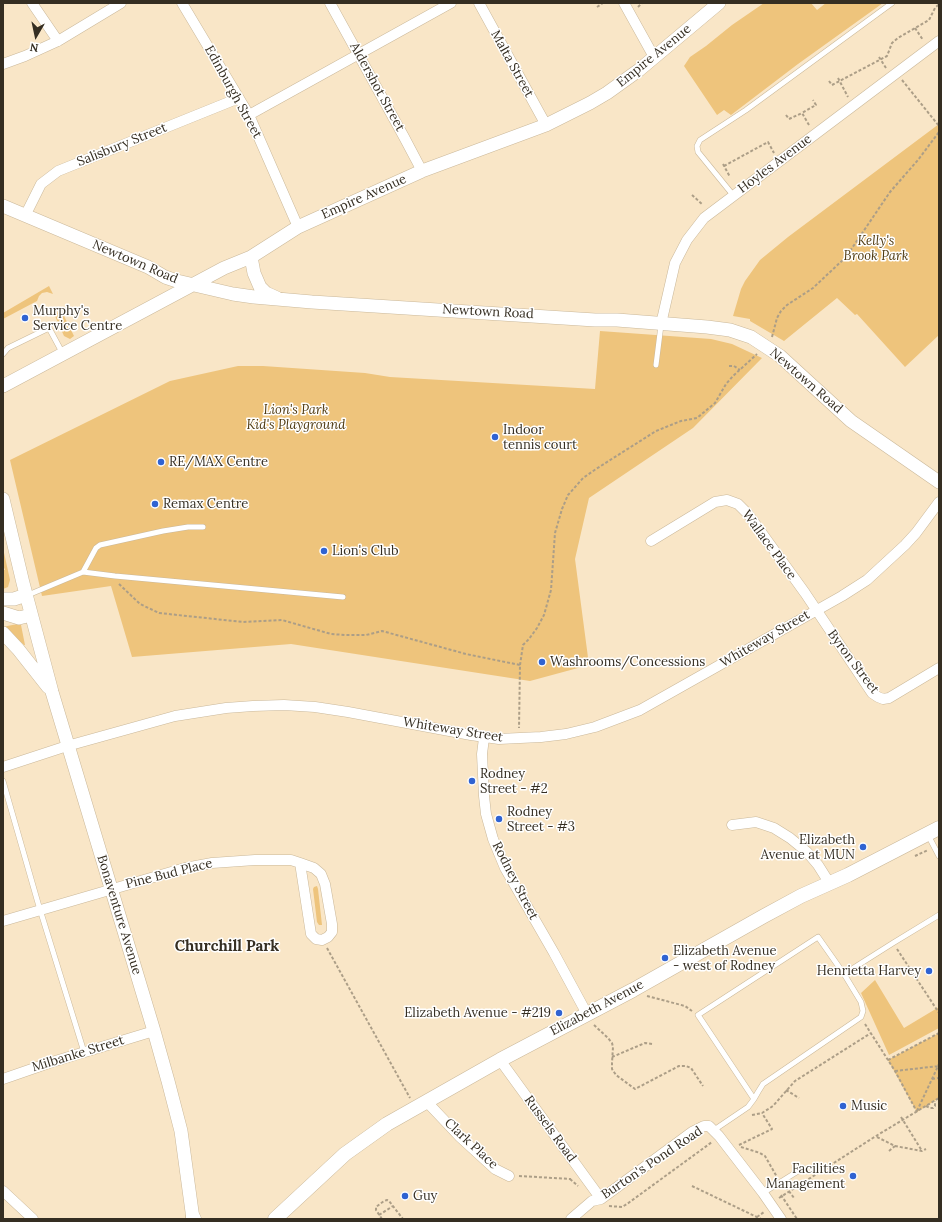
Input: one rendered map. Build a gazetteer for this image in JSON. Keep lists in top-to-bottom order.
{
  "streets": {
    "main road": ["Elizabeth Avenue"],
    "street": [
      "Empire Avenue",
      "Malta Street",
      "Aldershot Street",
      "Edinburgh Street",
      "Salisbury Street",
      "Hoyles Avenue",
      "Newtown Road",
      "Wallace Place",
      "Whiteway Street",
      "Byron Street",
      "Pine Bud Place",
      "Rodney Street",
      "Bonaventure Avenue",
      "Milbanke Street",
      "Russels Road",
      "Clark Place",
      "Burton's Pond Road"
    ]
  },
  "crossings": [
    ["Empire Avenue", "Malta Street"],
    ["Empire Avenue", "Aldershot Street"],
    ["Empire Avenue", "Edinburgh Street"],
    ["Empire Avenue", "Newtown Road"],
    ["Edinburgh Street", "Salisbury Street"],
    ["Salisbury Street", "Newtown Road"],
    ["Hoyles Avenue", "Newtown Road"],
    ["Wallace Place", "Whiteway Street"],
    ["Wallace Place", "Byron Street"],
    ["Whiteway Street", "Byron Street"],
    ["Whiteway Street", "Rodney Street"],
    ["Whiteway Street", "Bonaventure Avenue"],
    ["Pine Bud Place", "Bonaventure Avenue"],
    ["Rodney Street", "Elizabeth Avenue"],
    ["Bonaventure Avenue", "Milbanke Street"],
    ["Elizabeth Avenue", "Russels Road"],
    ["Elizabeth Avenue", "Clark Place"],
    ["Russels Road", "Clark Place"],
    ["Russels Road", "Burton's Pond Road"]
  ],
  "districts": ["Churchill Park"],
  "parks": ["Kelly's Brook Park", "Lion's Park Kid's Playground"],
  "places": [
    "Murphy's Service Centre",
    "Indoor tennis court",
    "RE/MAX Centre",
    "Remax Centre",
    "Lion's Club",
    "Washrooms/Concessions",
    "Rodney Street - #2",
    "Rodney Street - #3",
    "Elizabeth Avenue at MUN",
    "Elizabeth Avenue - west of Rodney",
    "Henrietta Harvey",
    "Elizabeth Avenue - #219",
    "Music",
    "Facilities Management",
    "Guy"
  ],
  "north": "bottom"
}
